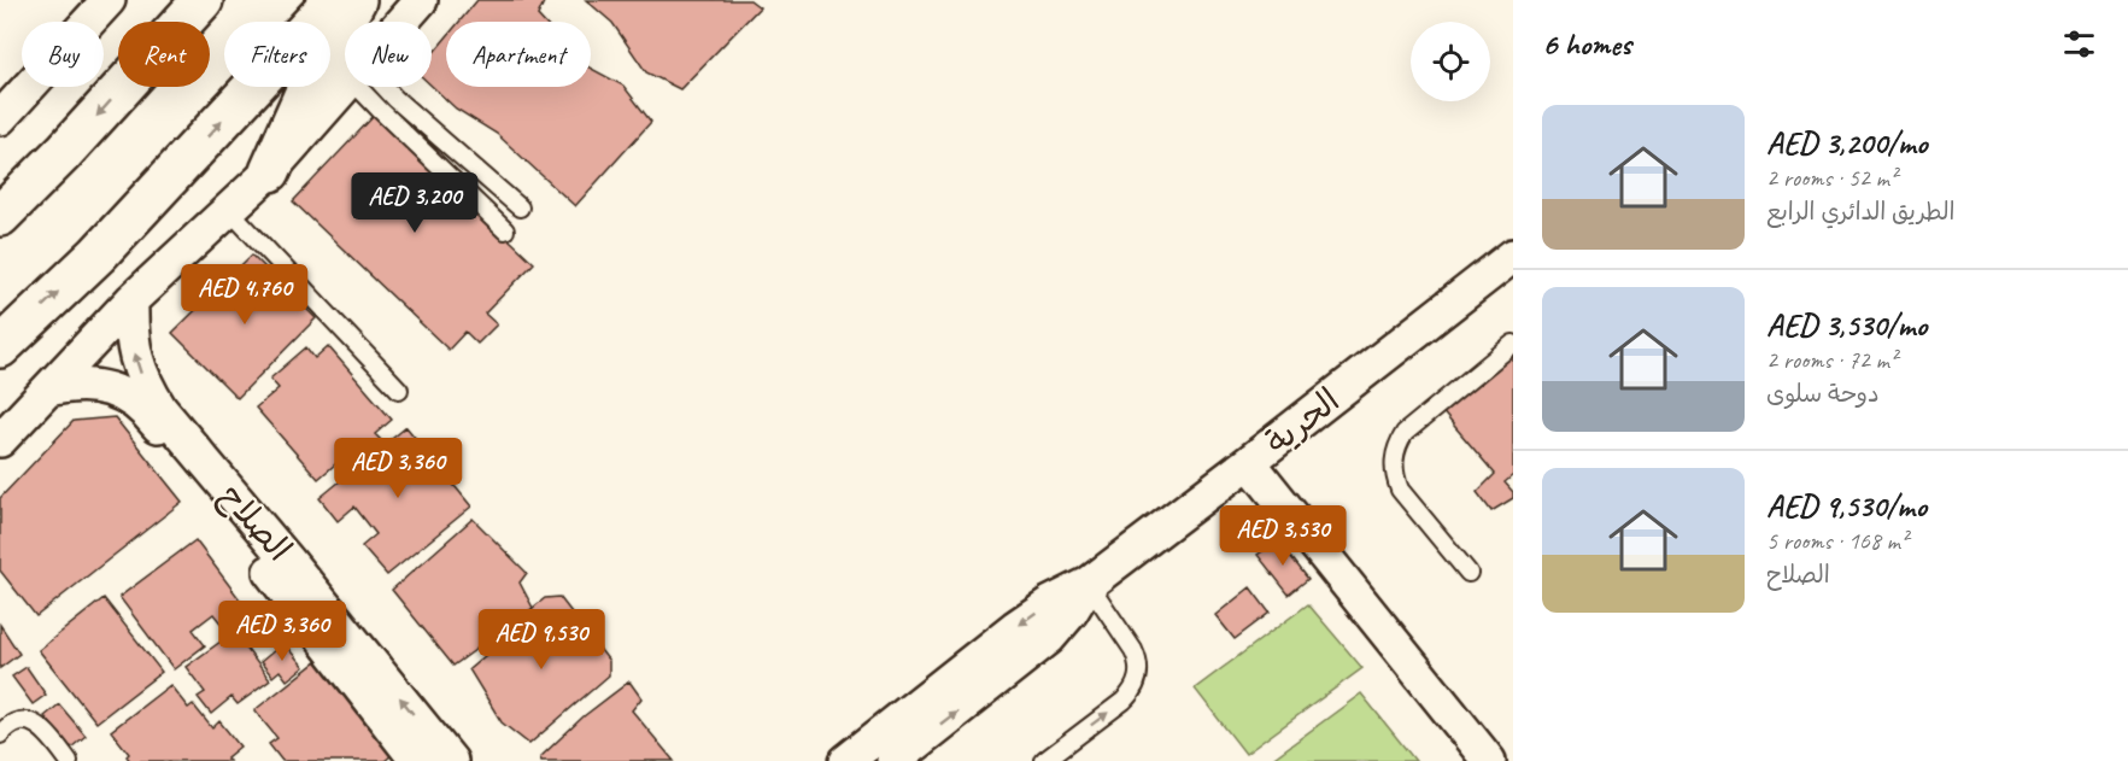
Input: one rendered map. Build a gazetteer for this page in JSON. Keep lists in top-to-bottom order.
{
  "streets": {
    "street": ["الحرية", "الصلاح"]
  },
  "page": {
    "heading": "6 homes",
    "chip": [
      "Buy",
      "Rent",
      "Filters",
      "New",
      "Apartment"
    ],
    "list": [
      {
        "name": "AED 3,200/mo",
        "note": "2 rooms · 52 m² · الطريق الدائري الرابع"
      },
      {
        "name": "AED 3,530/mo",
        "note": "2 rooms · 72 m² · دوحة سلوى"
      },
      {
        "name": "AED 9,530/mo",
        "note": "5 rooms · 168 m² · الصلاح"
      }
    ],
    "price": [
      "AED 3,200",
      "AED 4,760",
      "AED 3,360",
      "AED 3,530",
      "AED 3,360",
      "AED 9,530"
    ]
  }
}
